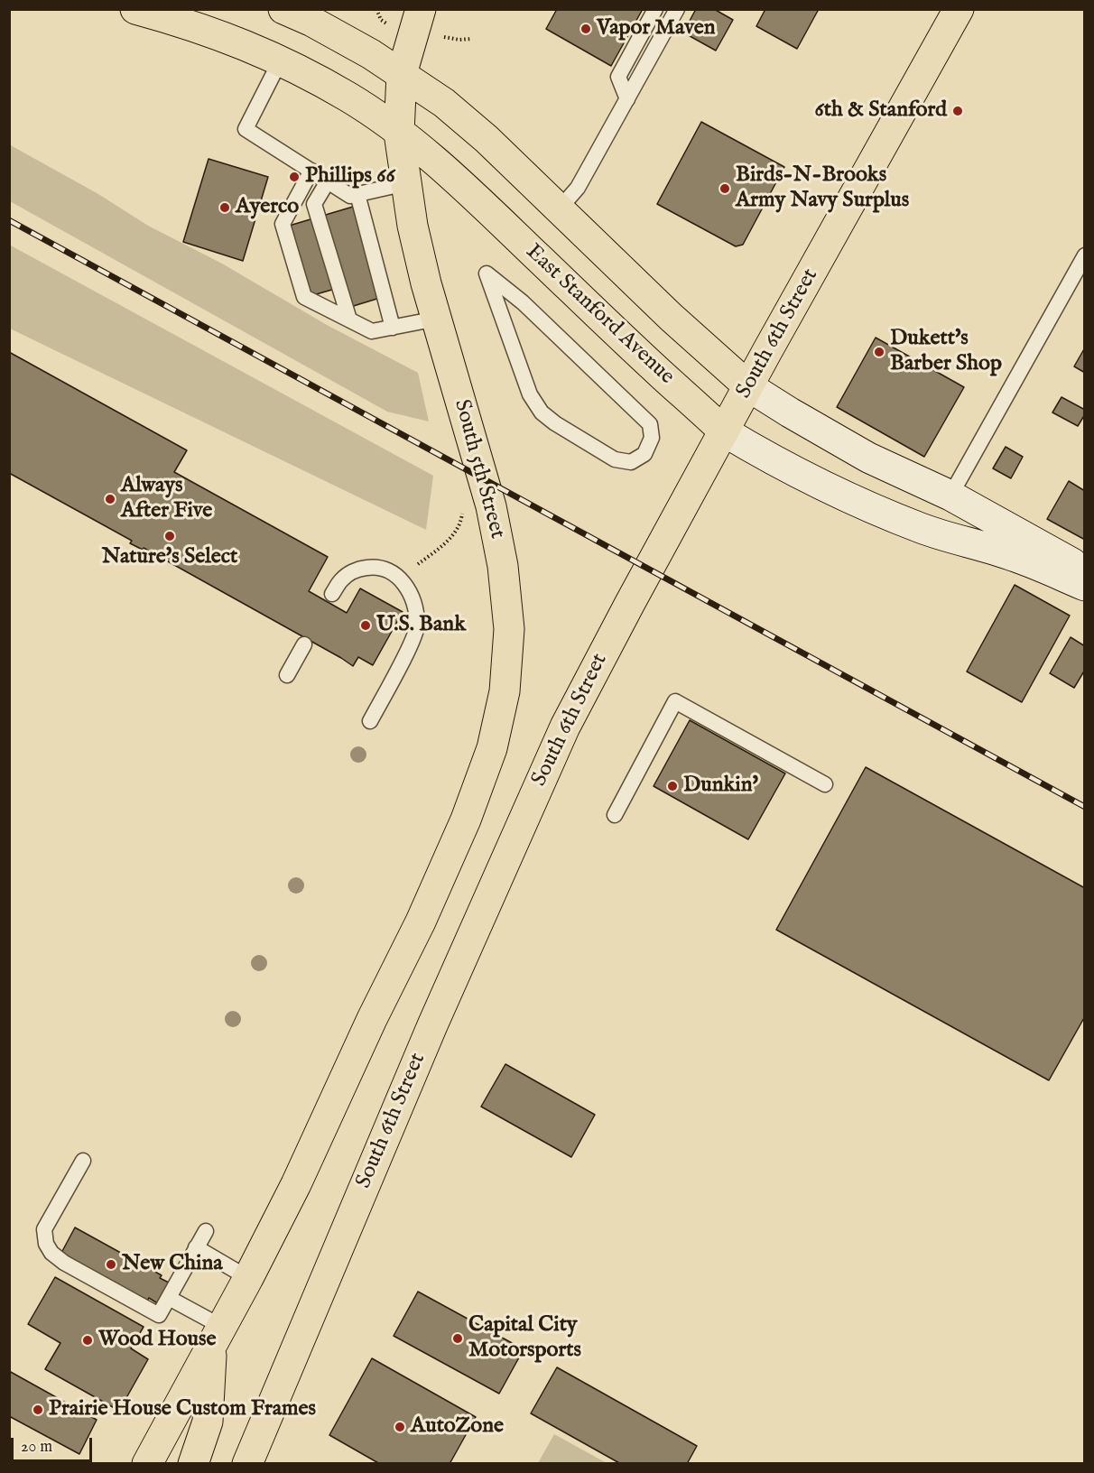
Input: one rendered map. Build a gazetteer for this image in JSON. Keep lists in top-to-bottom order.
{
  "streets": {
    "main road": ["East Stanford Avenue", "South 6th Street", "South 5th Street"]
  },
  "crossings": [
    ["East Stanford Avenue", "South 6th Street"],
    ["East Stanford Avenue", "South 5th Street"]
  ],
  "places": [
    "Vapor Maven",
    "6th & Stanford",
    "Phillips 66",
    "Birds-N-Brooks Army Navy Surplus",
    "Ayerco",
    "Dukett's Barber Shop",
    "Always After Five",
    "Nature's Select",
    "U.S. Bank",
    "Dunkin'",
    "New China",
    "Capital City Motorsports",
    "Wood House",
    "Prairie House Custom Frames",
    "AutoZone"
  ],
  "scale_bar": "20 m"
}
